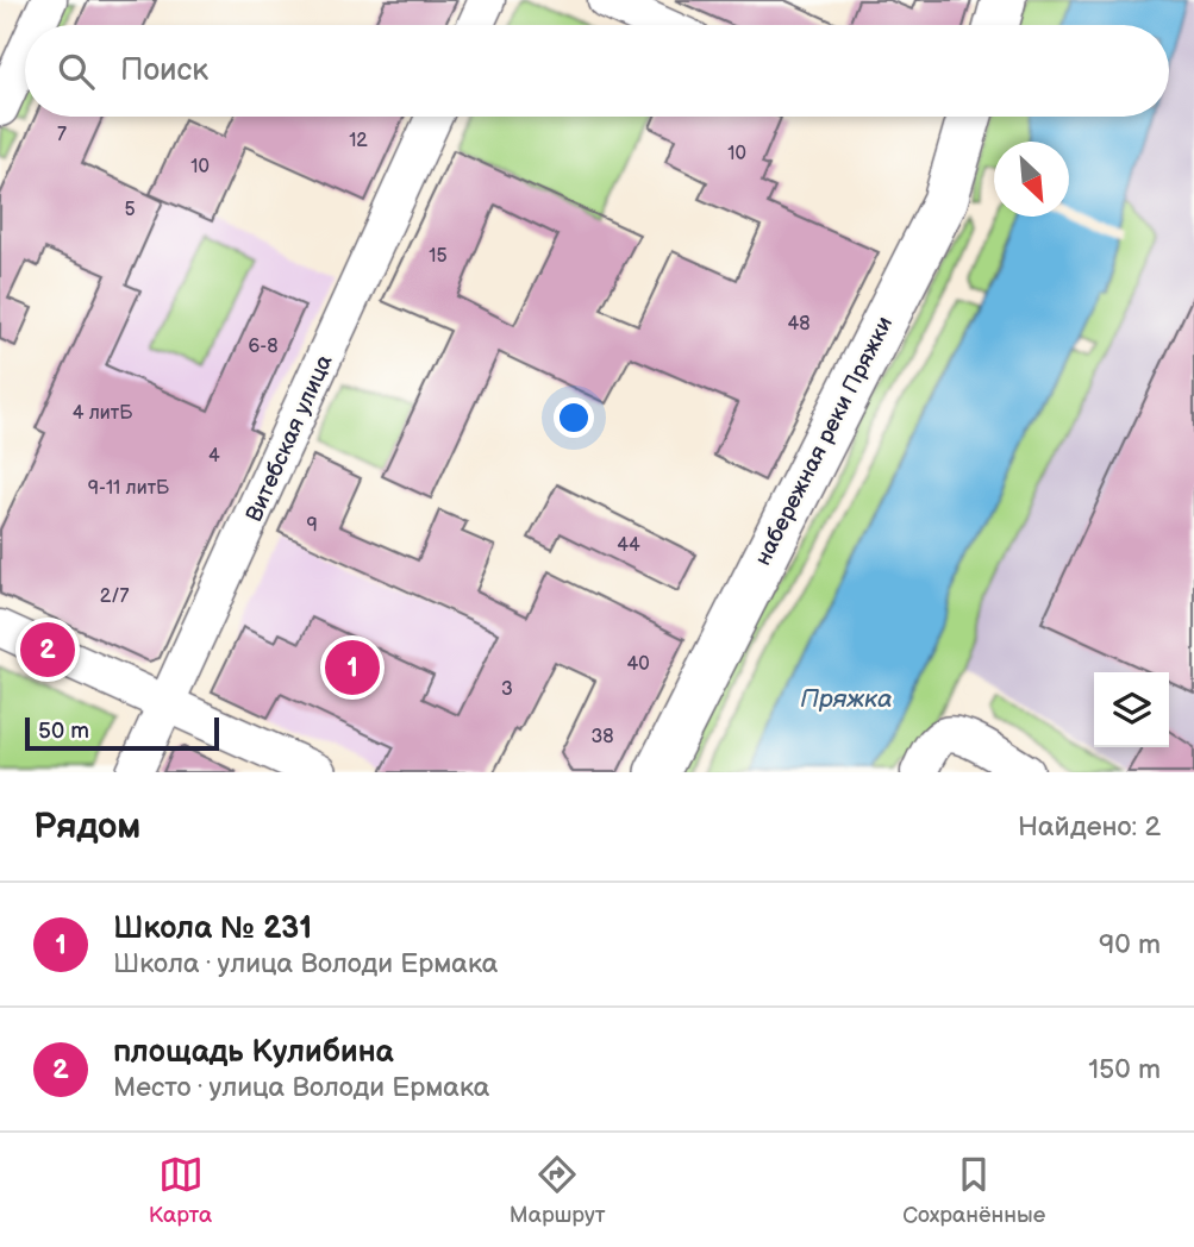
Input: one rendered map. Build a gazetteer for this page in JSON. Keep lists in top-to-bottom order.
{
  "streets": {
    "main road": ["набережная реки Пряжки"],
    "street": ["Витебская улица"]
  },
  "water": ["Пряжка"],
  "house_numbers": [
    "7",
    "12",
    "10",
    "10",
    "5",
    "15",
    "48",
    "6-8",
    "4 литБ",
    "4",
    "9-11 литБ",
    "9",
    "44",
    "2/7",
    "40",
    "3",
    "38"
  ],
  "scale_bar": "50 m",
  "north": "bottom right",
  "page": {
    "search": "Поиск",
    "pins": ["2", "1"],
    "scale": "50 m",
    "heading": ["Рядом", "Найдено: 2"],
    "list": [
      {
        "mark": "1",
        "name": "Школа № 231",
        "note": "Школа · улица Володи Ермака",
        "value": "90 m"
      },
      {
        "mark": "2",
        "name": "площадь Кулибина",
        "note": "Место · улица Володи Ермака",
        "value": "150 m"
      }
    ],
    "nav": ["Карта", "Маршрут", "Сохранённые"]
  }
}
